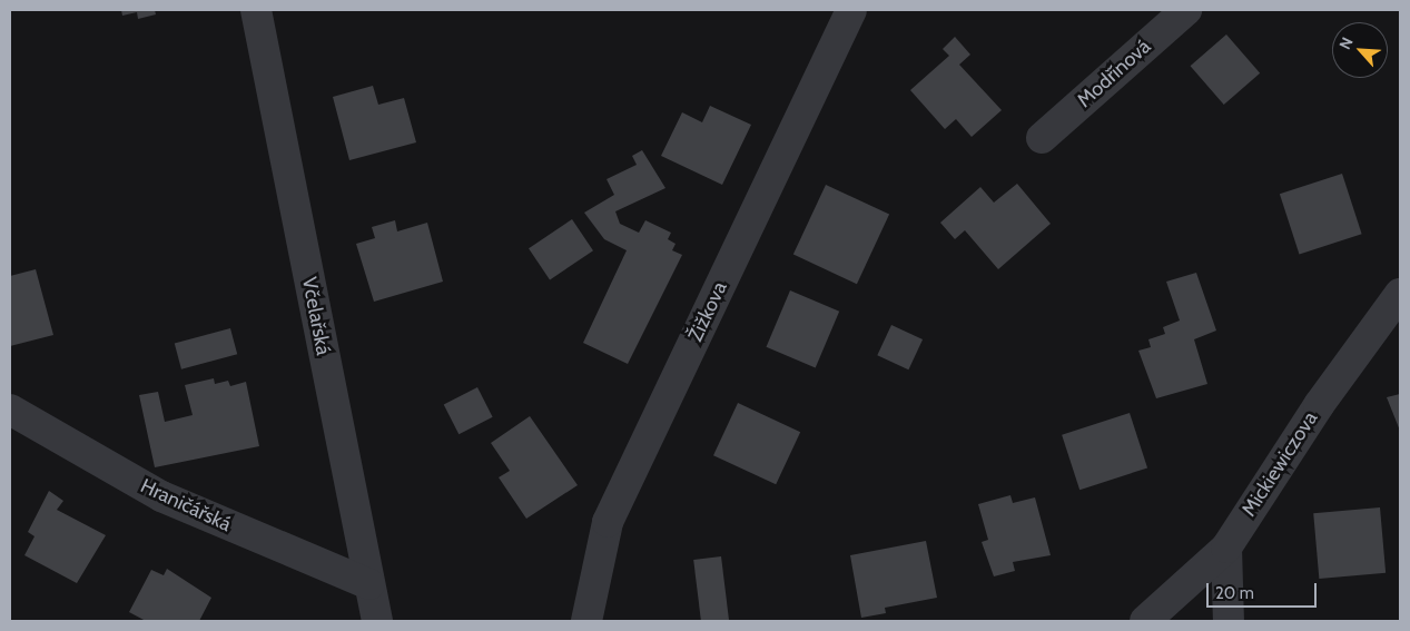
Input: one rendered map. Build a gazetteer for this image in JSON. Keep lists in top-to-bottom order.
{
  "streets": {
    "street": [
      "Modřínová",
      "Žižkova",
      "Včelařská",
      "Mickiewiczova",
      "Hraničářská"
    ]
  },
  "crossings": [
    ["Včelařská", "Hraničářská"]
  ],
  "scale_bar": "20 m",
  "north": "top left"
}
